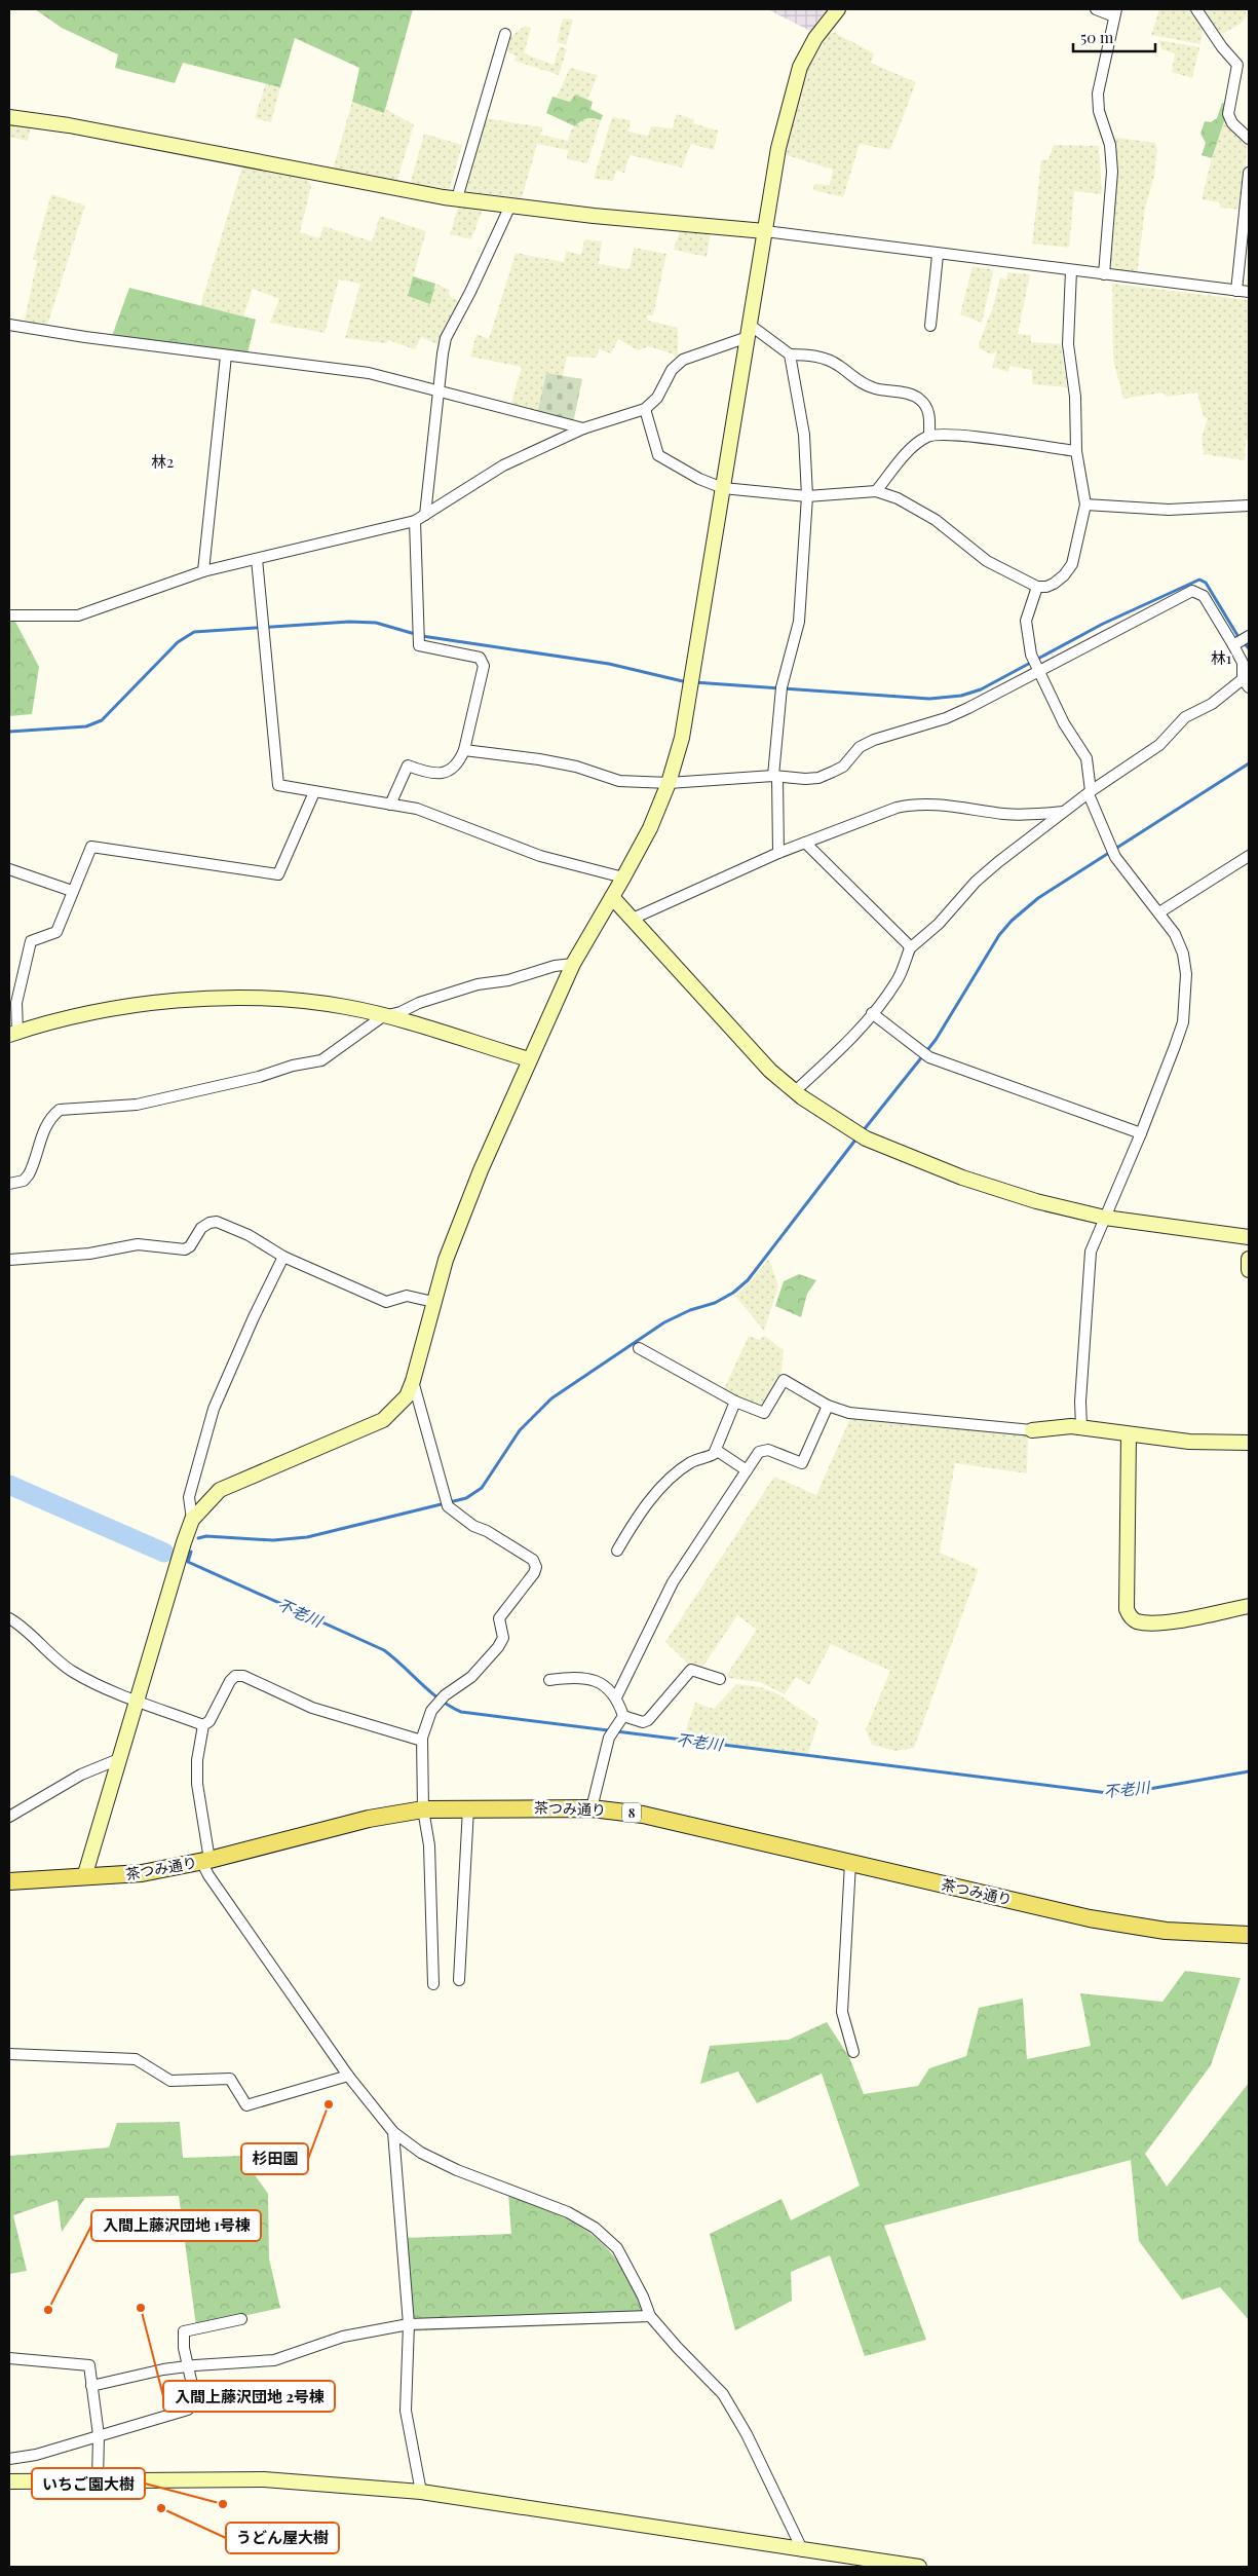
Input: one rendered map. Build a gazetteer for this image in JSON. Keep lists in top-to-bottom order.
{
  "streets": {
    "main road": ["茶つみ通り", "8"]
  },
  "districts": ["林2", "林1"],
  "water": ["不老川"],
  "places": [
    "杉田園",
    "入間上藤沢団地 2号棟",
    "入間上藤沢団地 1号棟",
    "いちご園大樹",
    "うどん屋大樹"
  ],
  "scale_bar": "50 m"
}
